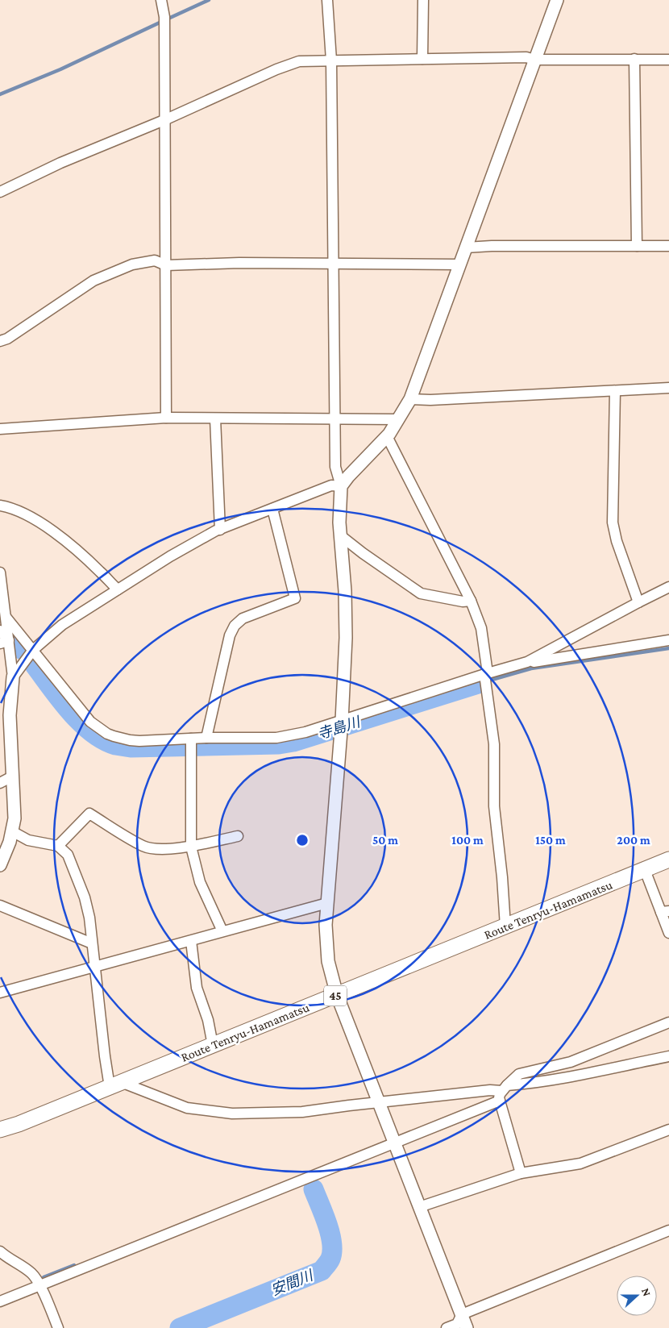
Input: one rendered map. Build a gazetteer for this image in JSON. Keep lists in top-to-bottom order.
{
  "streets": {
    "main road": ["Route Tenryu-Hamamatsu", "45"]
  },
  "water": ["寺島川", "安間川"],
  "north": "right",
  "rings": [
    "50 m",
    "100 m",
    "150 m",
    "200 m"
  ]
}
